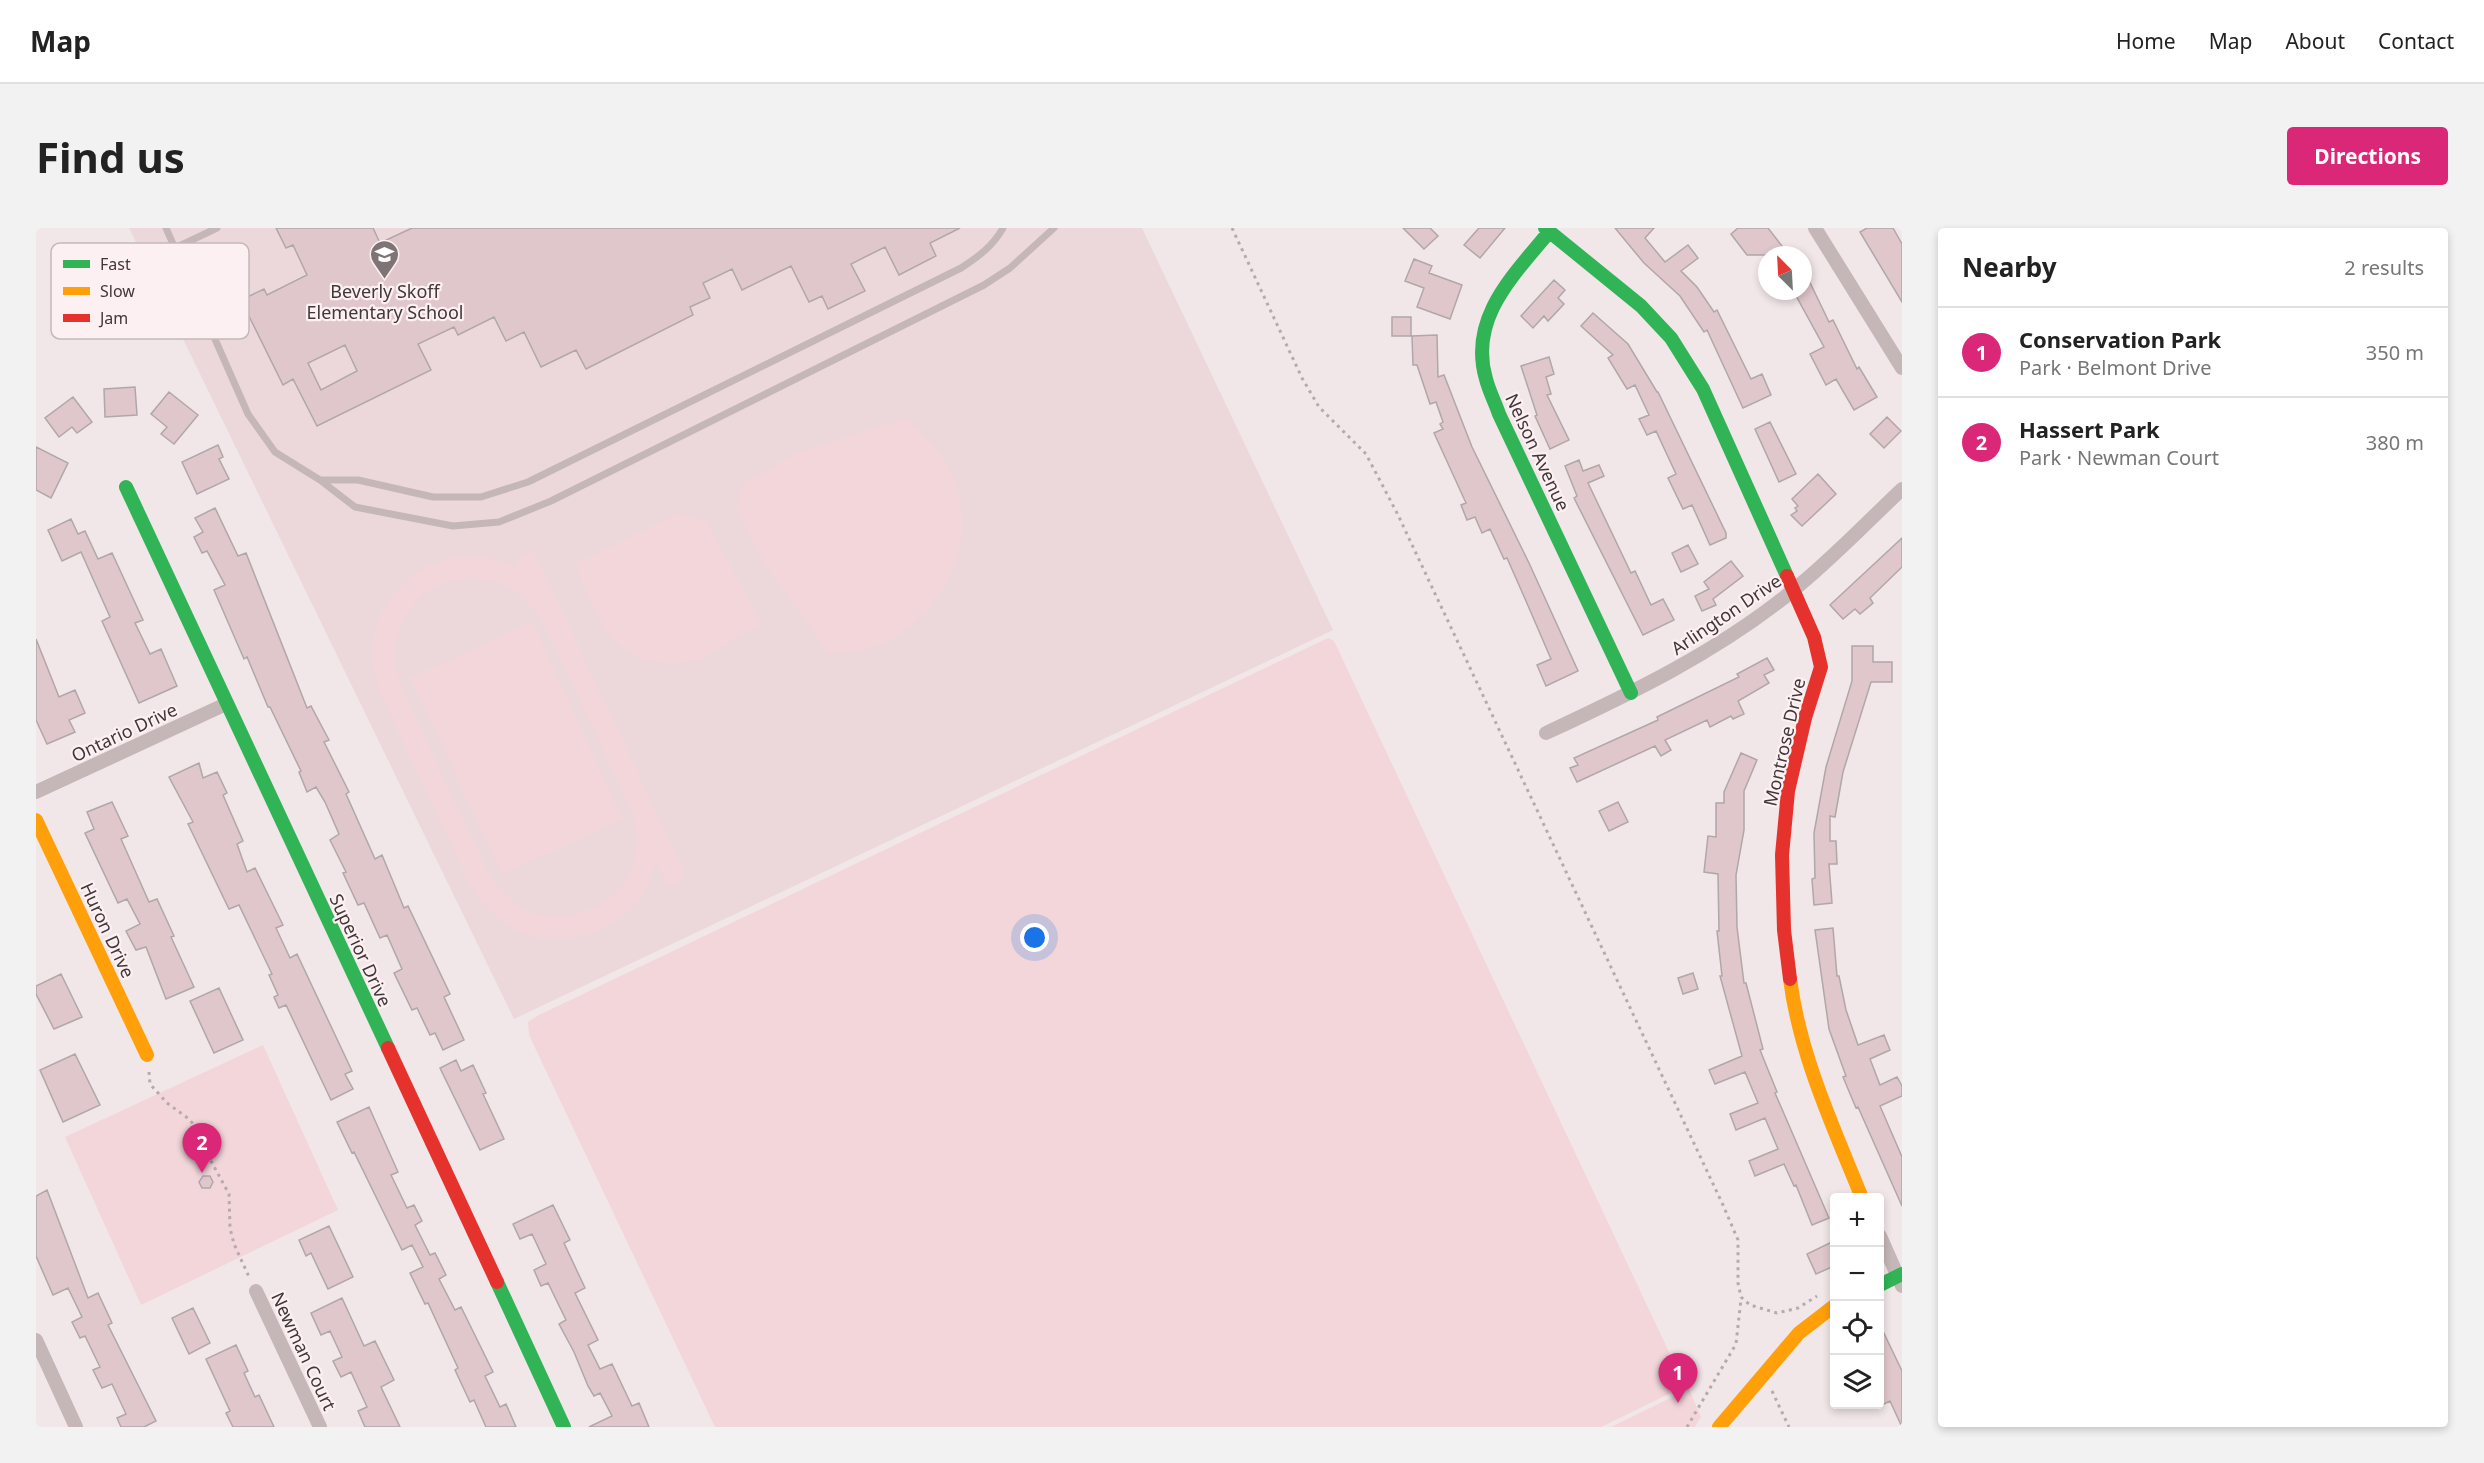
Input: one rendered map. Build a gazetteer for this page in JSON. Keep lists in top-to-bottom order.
{
  "streets": {
    "street": [
      "Nelson Avenue",
      "Arlington Drive",
      "Ontario Drive",
      "Montrose Drive",
      "Huron Drive",
      "Superior Drive",
      "Newman Court"
    ]
  },
  "crossings": [
    ["Nelson Avenue", "Arlington Drive"],
    ["Nelson Avenue", "Montrose Drive"],
    ["Arlington Drive", "Montrose Drive"],
    ["Ontario Drive", "Superior Drive"]
  ],
  "places": {
    "school or university": ["Beverly Skoff Elementary School"]
  },
  "legend": ["Fast", "Slow", "Jam"],
  "north": "top left",
  "page": {
    "header": "Map",
    "nav": [
      "Home",
      "Map",
      "About",
      "Contact"
    ],
    "buttons": "Directions",
    "title": "Find us",
    "heading": ["Nearby", "2 results"],
    "list": [
      {
        "mark": "1",
        "name": "Conservation Park",
        "note": "Park · Belmont Drive",
        "value": "350 m"
      },
      {
        "mark": "2",
        "name": "Hassert Park",
        "note": "Park · Newman Court",
        "value": "380 m"
      }
    ],
    "pins": ["2", "1"],
    "map_buttons": ["+", "−"]
  }
}
